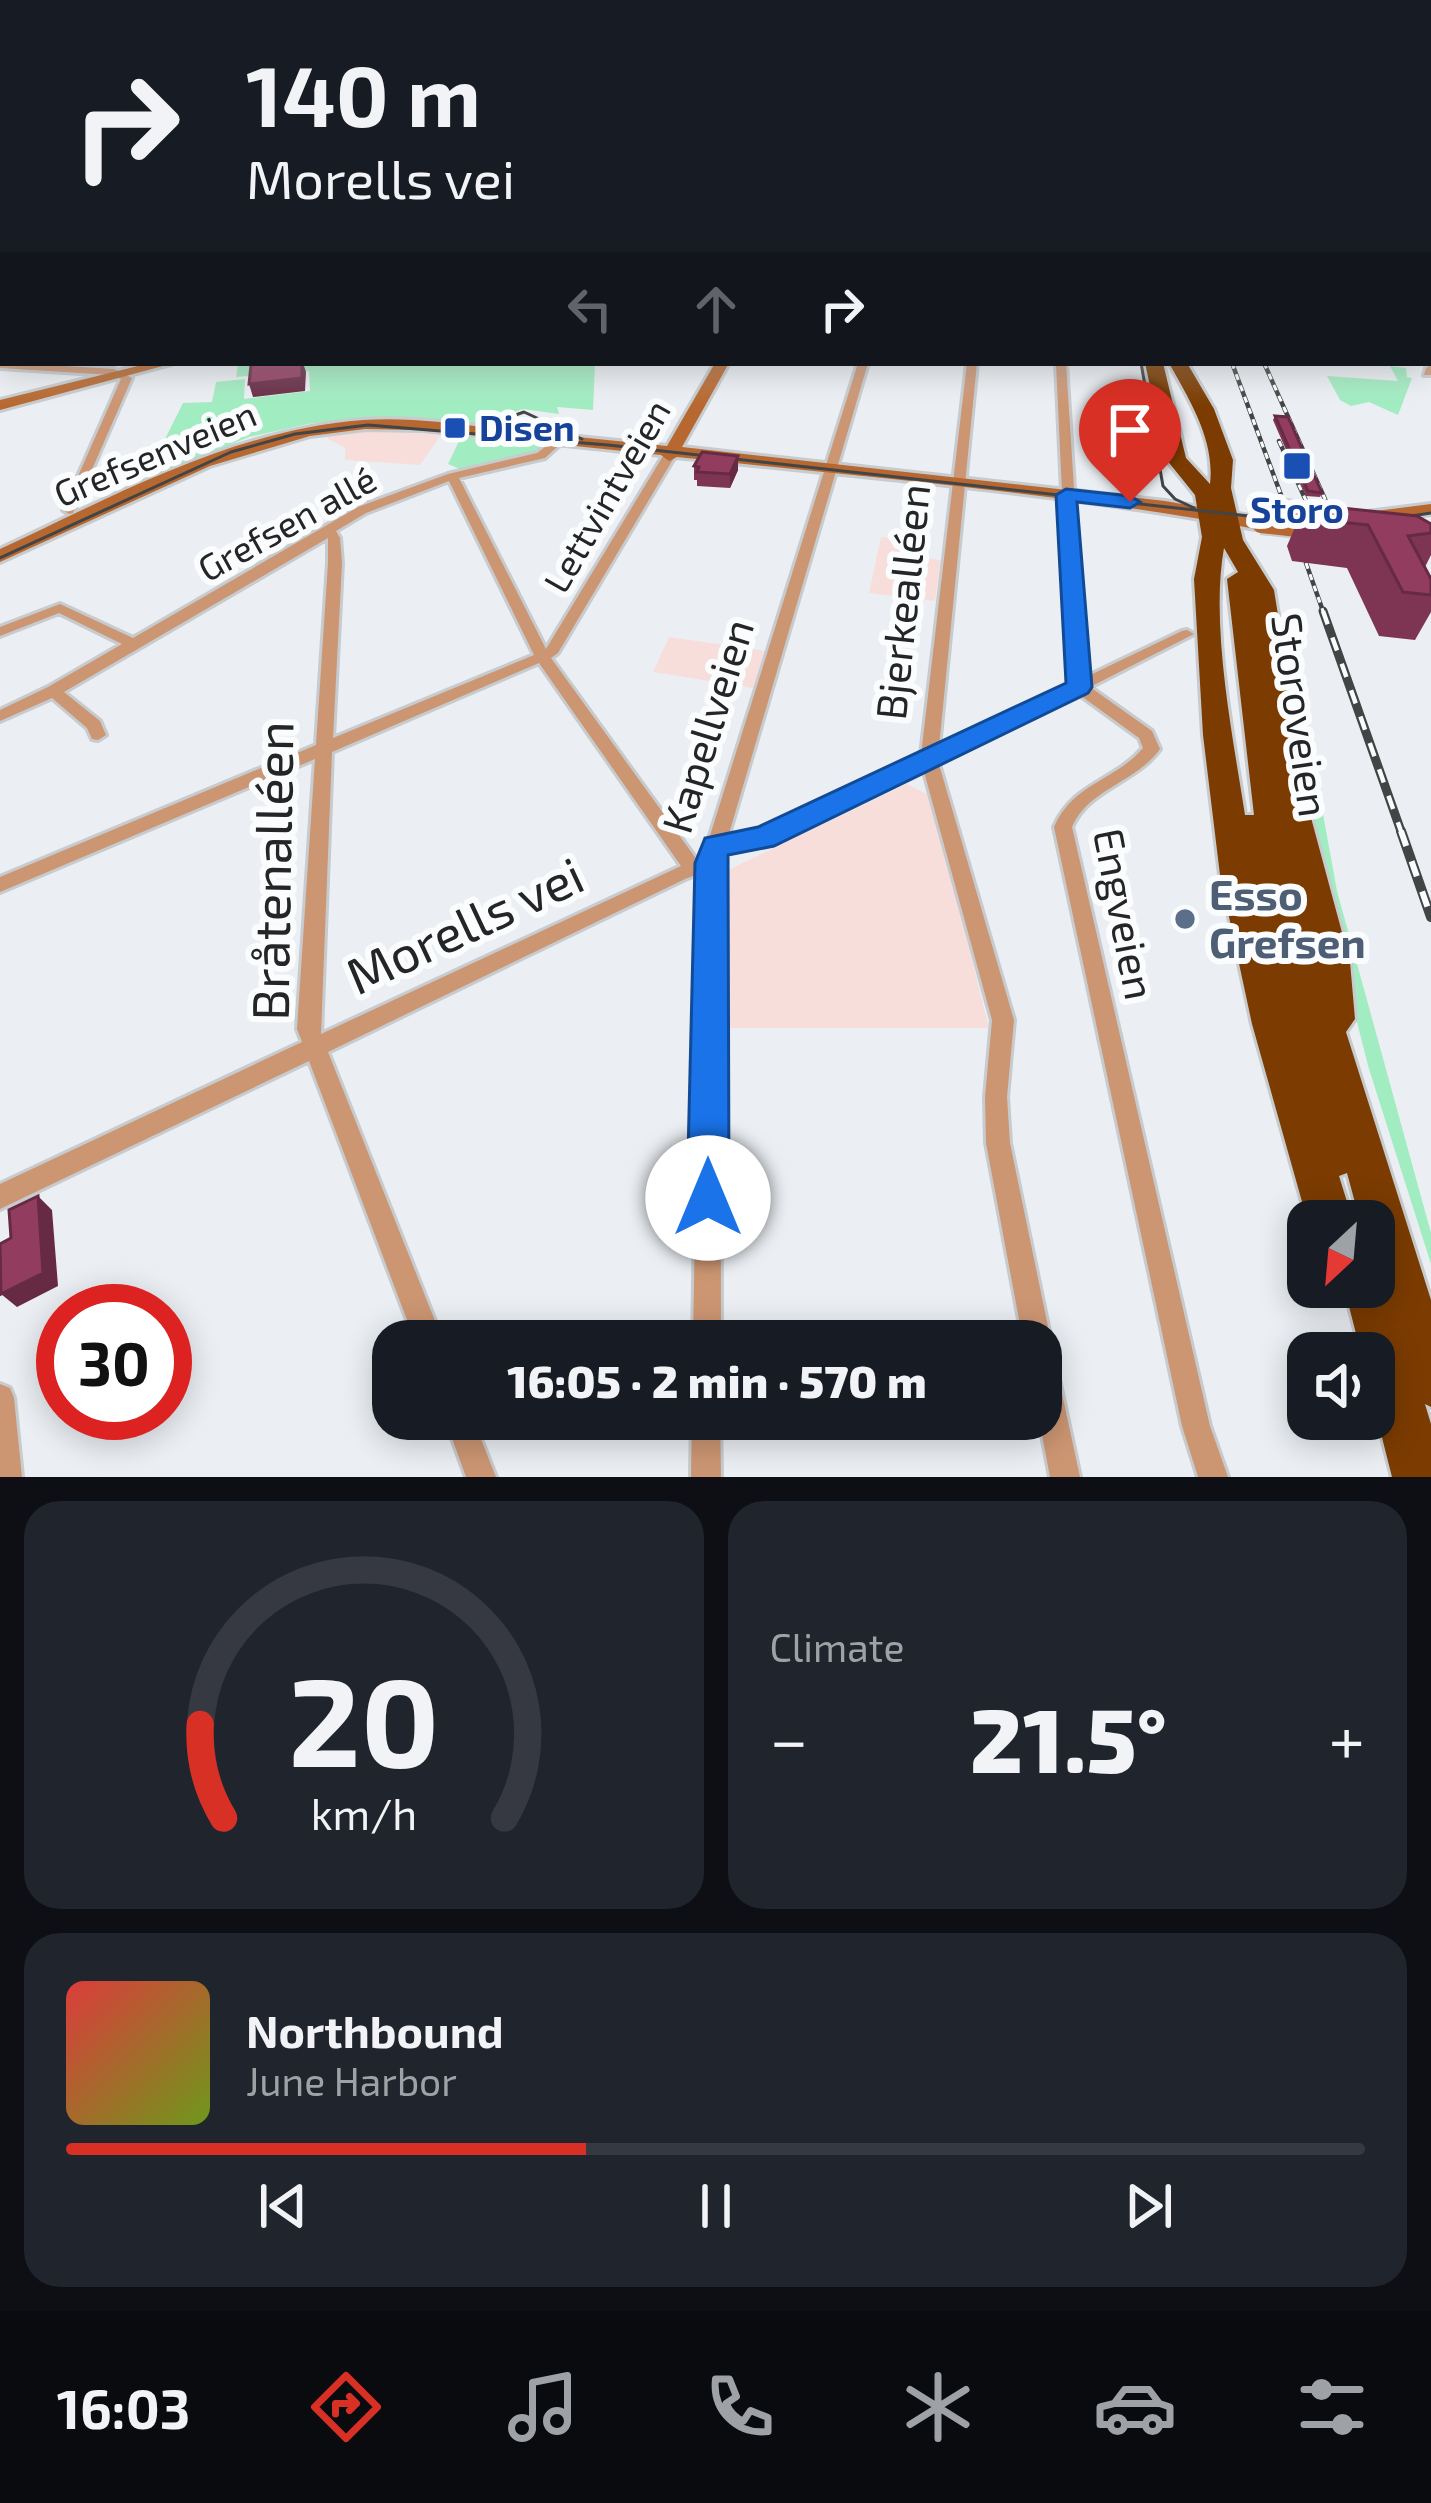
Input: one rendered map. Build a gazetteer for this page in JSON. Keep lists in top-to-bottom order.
{
  "streets": {
    "highway": ["Storoveien"],
    "main road": ["Grefsenveien", "Lettvintveien"],
    "street": [
      "Grefsen allé",
      "Bjerkealléen",
      "Kapellveien",
      "Bråtenalléen",
      "Engveien",
      "Morells vei"
    ]
  },
  "crossings": [
    ["Grefsenveien", "Lettvintveien"],
    ["Grefsenveien", "Grefsen allé"],
    ["Grefsenveien", "Bjerkealléen"],
    ["Grefsenveien", "Kapellveien"],
    ["Grefsen allé", "Bråtenalléen"],
    ["Bjerkealléen", "Morells vei"],
    ["Kapellveien", "Morells vei"],
    ["Bråtenalléen", "Morells vei"],
    ["Engveien", "Morells vei"]
  ],
  "places": {
    "transit": ["Disen", "Storo"],
    "other": ["Esso Grefsen"]
  },
  "north": "bottom left",
  "page": {
    "turn": ["140 m", "Morells vei"],
    "limit": "30",
    "trip": "16:05 · 2 min · 570 m",
    "tile": "Climate",
    "heat": ["−", "21.5°", "+"],
    "song": ["Northbound", "June Harbor"],
    "tabs": "16:03",
    "gauge": ["20", "km/h"]
  }
}
